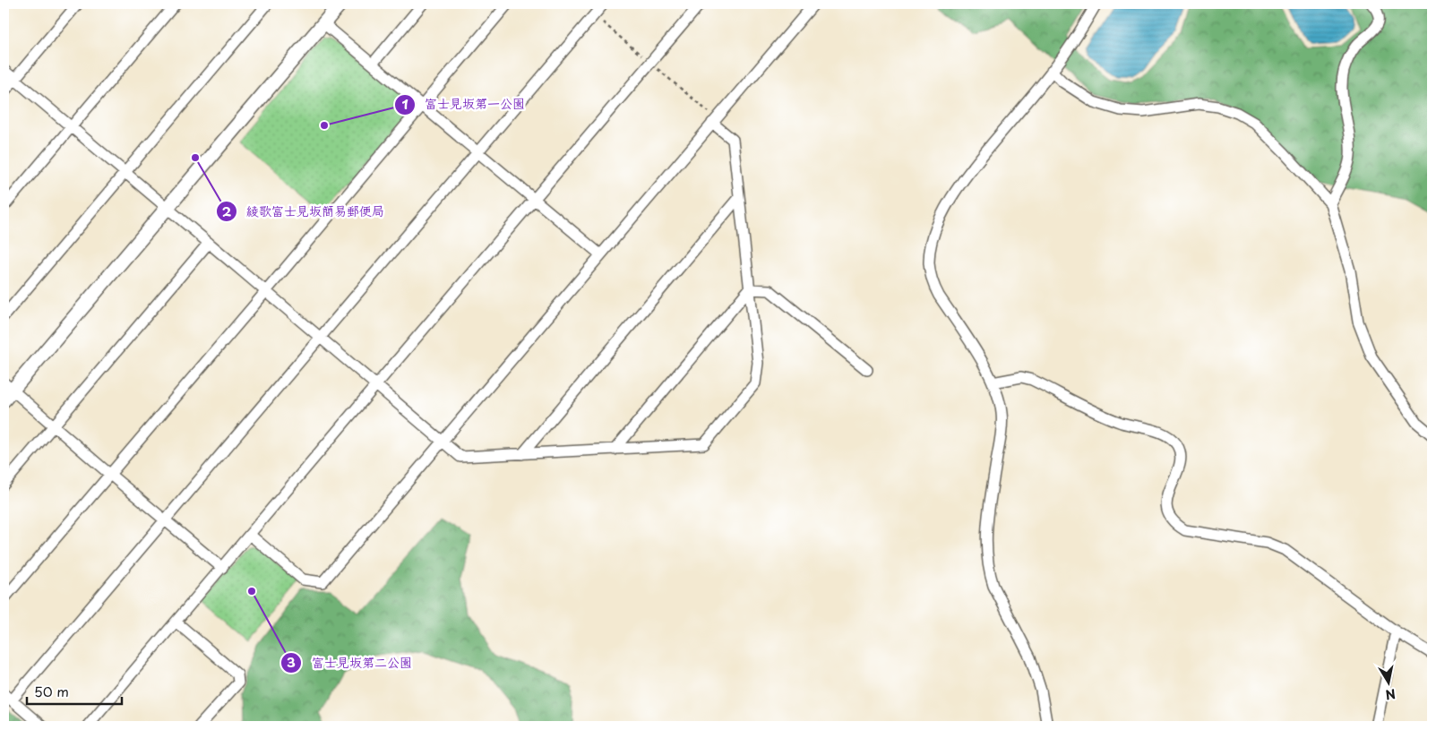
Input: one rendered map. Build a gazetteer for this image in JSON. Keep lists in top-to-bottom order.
{
  "places": ["富士見坂第一公園", "綾歌富士見坂簡易郵便局", "富士見坂第二公園"],
  "scale_bar": "50 m",
  "north": "bottom"
}
